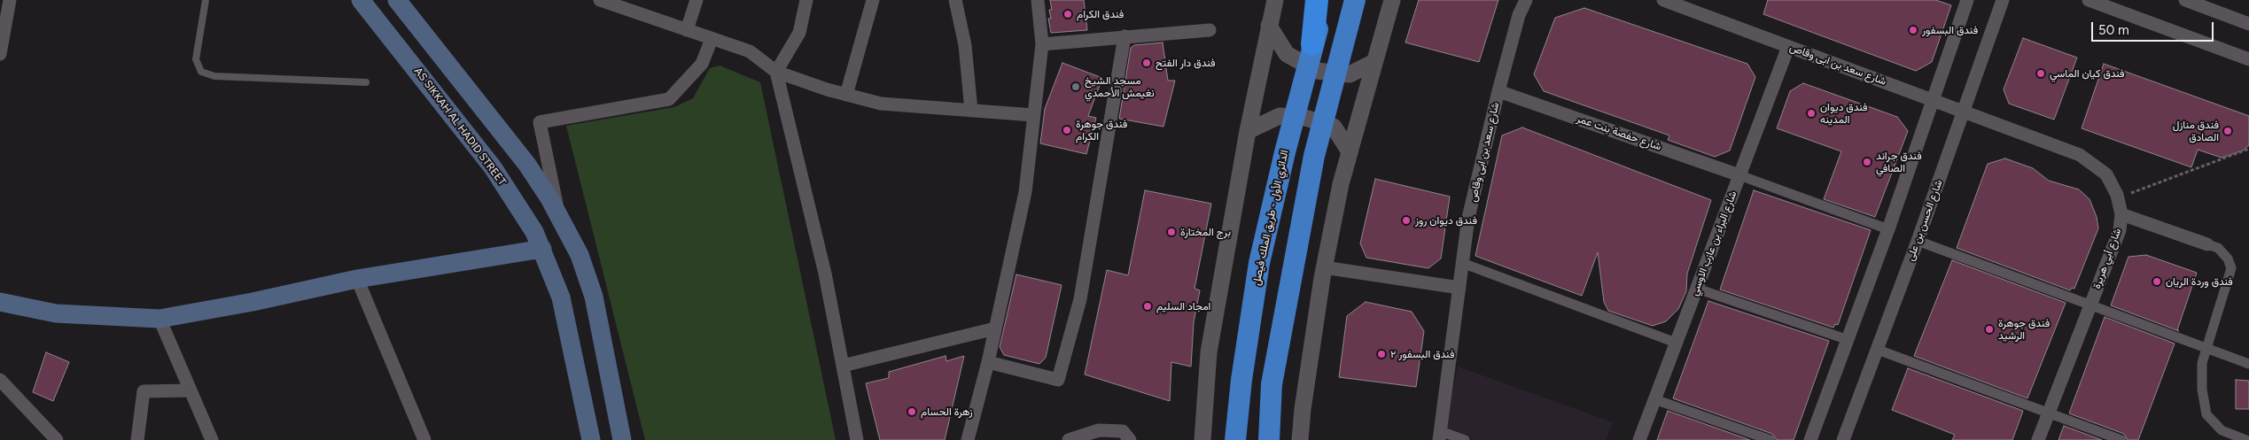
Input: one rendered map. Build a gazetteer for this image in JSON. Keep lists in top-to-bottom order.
{
  "streets": {
    "highway": ["الدائري الأول - طريق الملك فيصل"],
    "main road": ["AS SIKKAH AL HADID STREET"],
    "street": [
      "شارع سعد بن ابى وقاص",
      "شارع حفصة بنت عمر",
      "شارع الحسن بن على",
      "شارع البراء بن عازب الاوسي",
      "شارع أبي هريرة"
    ]
  },
  "crossings": [
    ["شارع سعد بن ابى وقاص", "شارع حفصة بنت عمر"],
    ["شارع سعد بن ابى وقاص", "شارع الحسن بن على"],
    ["شارع سعد بن ابى وقاص", "شارع البراء بن عازب الاوسي"],
    ["شارع سعد بن ابى وقاص", "شارع أبي هريرة"],
    ["شارع حفصة بنت عمر", "شارع البراء بن عازب الاوسي"],
    ["شارع الحسن بن على", "شارع أبي هريرة"]
  ],
  "places": [
    "فندق الكرام",
    "فندق البسفور",
    "فندق دار الفتح",
    "فندق كيان الماسي",
    "مسجد الشيخ نغيمش الأحمدي",
    "فندق ديوان المدينه",
    "فندق جوهرة الكرام",
    "فندق منازل الصادق",
    "فندق جراند الصافي",
    "فندق ديوان روز",
    "برج المختارة",
    "فندق وردة الريان",
    "امجاد السلیم",
    "فندق جوهرة الرشيد",
    "فندق البسفور ٢",
    "زهرة الحسام"
  ],
  "scale_bar": "50 m"
}
